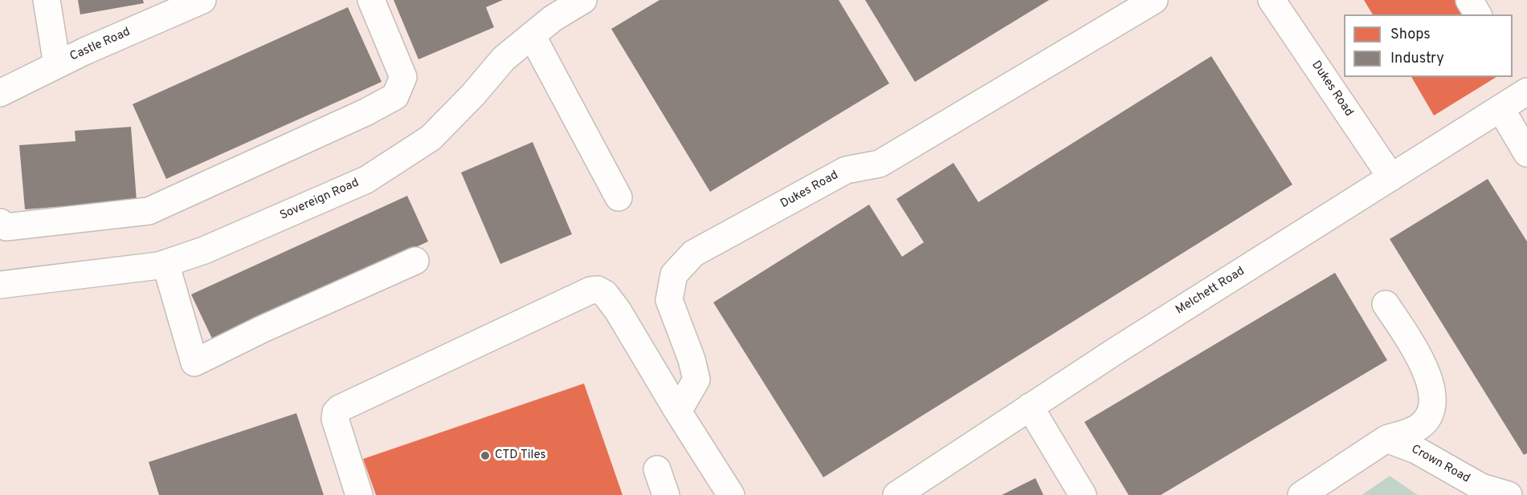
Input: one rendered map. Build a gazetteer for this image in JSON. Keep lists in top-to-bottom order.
{
  "streets": {
    "street": [
      "Castle Road",
      "Dukes Road",
      "Sovereign Road",
      "Melchett Road",
      "Crown Road"
    ]
  },
  "crossings": [
    ["Dukes Road", "Melchett Road"]
  ],
  "places": ["CTD Tiles"],
  "legend": ["Shops", "Industry"]
}
